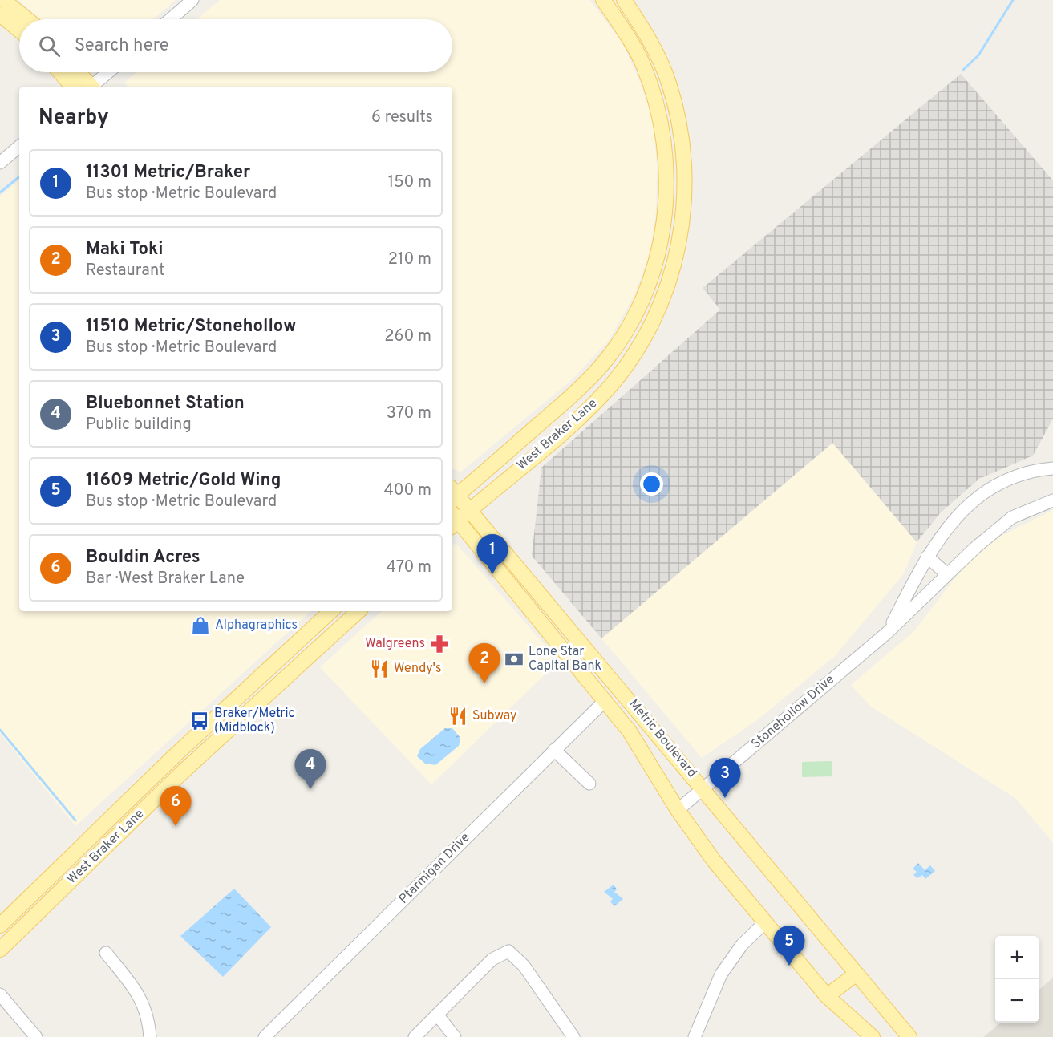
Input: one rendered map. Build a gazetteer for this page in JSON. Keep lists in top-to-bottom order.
{
  "streets": {
    "main road": ["West Braker Lane", "Metric Boulevard"],
    "street": ["Stonehollow Drive", "Ptarmigan Drive"]
  },
  "crossings": [
    ["West Braker Lane", "Metric Boulevard"],
    ["Stonehollow Drive", "Metric Boulevard"],
    ["Metric Boulevard", "Ptarmigan Drive"]
  ],
  "places": {
    "shop": ["Alphagraphics"],
    "pharmacy": ["Walgreens"],
    "bank": ["Lone Star Capital Bank"],
    "restaurant": ["Wendy's", "Subway"],
    "bus stop": ["Braker/Metric (Midblock)"]
  },
  "page": {
    "search": "Search here",
    "heading": ["Nearby", "6 results"],
    "list": [
      {
        "mark": "1",
        "name": "11301 Metric/Braker",
        "note": "Bus stop · Metric Boulevard",
        "value": "150 m"
      },
      {
        "mark": "2",
        "name": "Maki Toki",
        "note": "Restaurant",
        "value": "210 m"
      },
      {
        "mark": "3",
        "name": "11510 Metric/Stonehollow",
        "note": "Bus stop · Metric Boulevard",
        "value": "260 m"
      },
      {
        "mark": "4",
        "name": "Bluebonnet Station",
        "note": "Public building",
        "value": "370 m"
      },
      {
        "mark": "5",
        "name": "11609 Metric/Gold Wing",
        "note": "Bus stop · Metric Boulevard",
        "value": "400 m"
      },
      {
        "mark": "6",
        "name": "Bouldin Acres",
        "note": "Bar · West Braker Lane",
        "value": "470 m"
      }
    ],
    "pins": [
      "1",
      "2",
      "4",
      "3",
      "6",
      "5"
    ],
    "map_buttons": ["+", "−"]
  }
}
